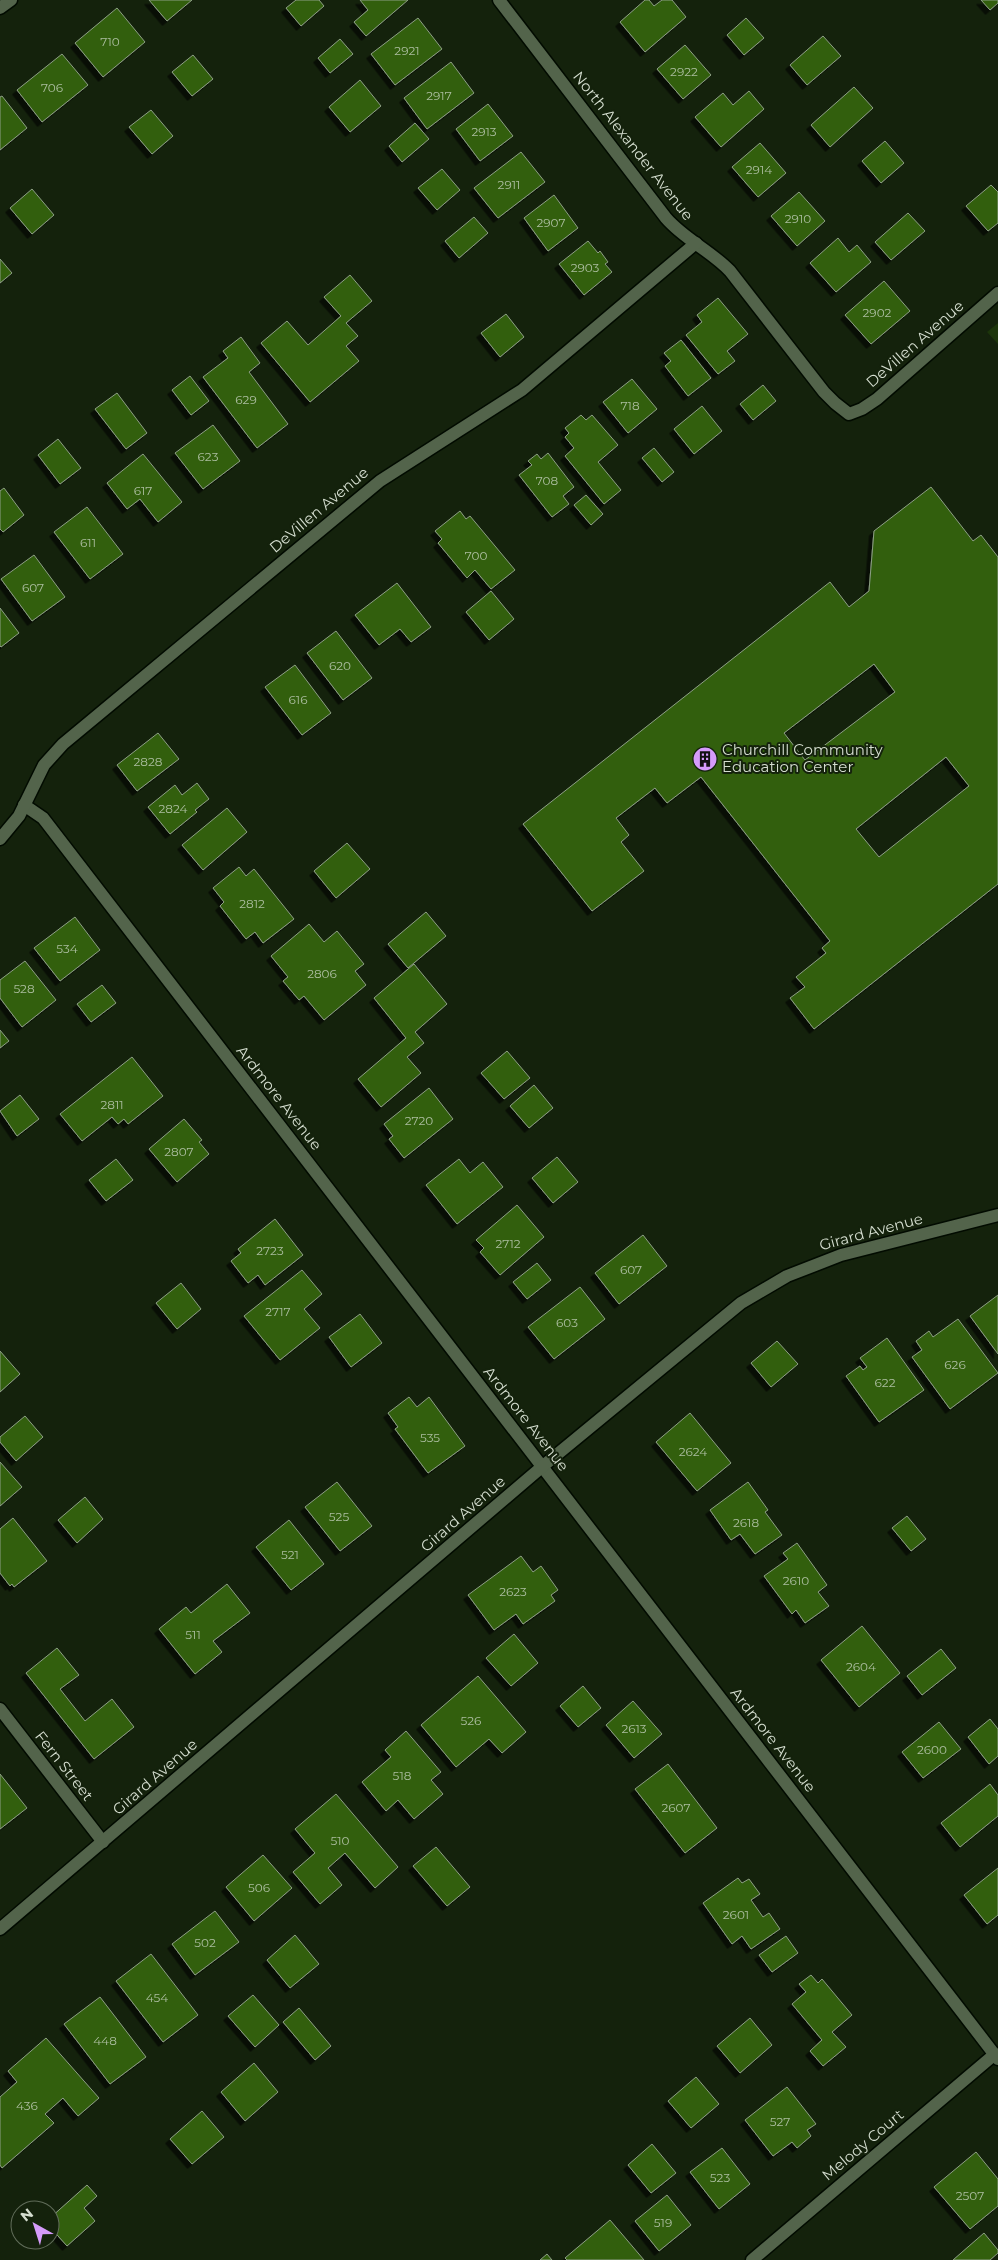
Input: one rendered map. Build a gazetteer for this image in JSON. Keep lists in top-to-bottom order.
{
  "streets": {
    "street": [
      "North Alexander Avenue",
      "DeVillen Avenue",
      "Ardmore Avenue",
      "Girard Avenue",
      "Fern Street",
      "Melody Court"
    ]
  },
  "crossings": [
    ["North Alexander Avenue", "DeVillen Avenue"],
    ["DeVillen Avenue", "Ardmore Avenue"],
    ["Ardmore Avenue", "Girard Avenue"],
    ["Ardmore Avenue", "Melody Court"],
    ["Girard Avenue", "Fern Street"]
  ],
  "places": {
    "building": ["Churchill Community Education Center"]
  },
  "house_numbers": [
    "710",
    "2921",
    "2922",
    "706",
    "2917",
    "2913",
    "2914",
    "2911",
    "2910",
    "2907",
    "2903",
    "2902",
    "629",
    "718",
    "623",
    "708",
    "617",
    "611",
    "700",
    "607",
    "620",
    "616",
    "2828",
    "2824",
    "2812",
    "534",
    "2806",
    "528",
    "2811",
    "2720",
    "2807",
    "2712",
    "2723",
    "607",
    "2717",
    "603",
    "626",
    "622",
    "535",
    "2624",
    "525",
    "2618",
    "521",
    "2610",
    "2623",
    "511",
    "2604",
    "526",
    "2613",
    "2600",
    "518",
    "2607",
    "510",
    "506",
    "2601",
    "502",
    "454",
    "448",
    "436",
    "527",
    "523",
    "2507",
    "519"
  ],
  "north": "top left"
}
